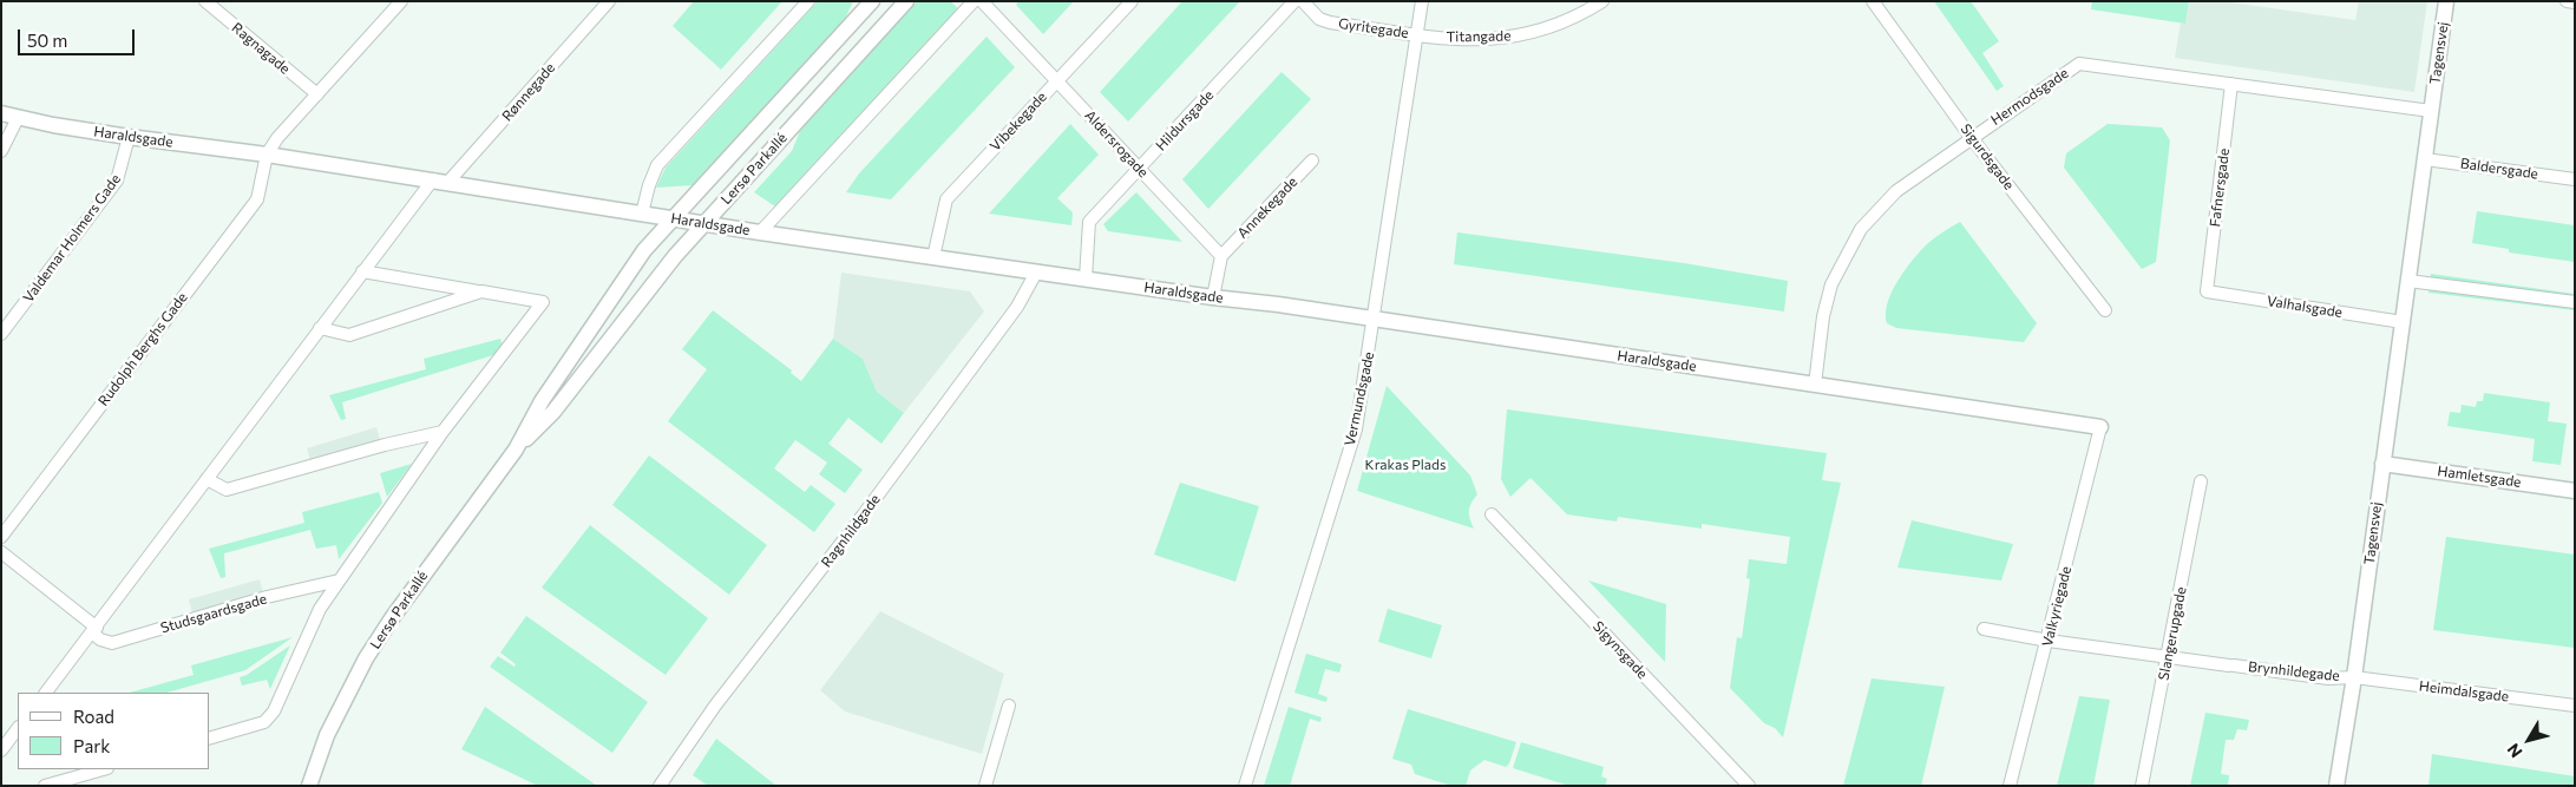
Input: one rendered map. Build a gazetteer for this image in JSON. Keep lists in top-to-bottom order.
{
  "streets": {
    "street": [
      "Gyritegade",
      "Titangade",
      "Ragnagade",
      "Tagensvej",
      "Rønnegade",
      "Hermodsgade",
      "Hildursgade",
      "Vibekegade",
      "Haraldsgade",
      "Aldersrogade",
      "Sigurdsgade",
      "Lersø Parkallé",
      "Baldersgade",
      "Fafnersgade",
      "Annekegade",
      "Valdemar Holmers Gade",
      "Valhalsgade",
      "Rudolph Berghs Gade",
      "Vermundsgade",
      "Hamletsgade",
      "Ragnhildgade",
      "Valkyriegade",
      "Studsgaardsgade",
      "Slangerupgade",
      "Sigynsgade",
      "Brynhildegade",
      "Heimdalsgade"
    ]
  },
  "crossings": [
    ["Gyritegade", "Titangade"],
    ["Gyritegade", "Vermundsgade"],
    ["Titangade", "Vermundsgade"],
    ["Tagensvej", "Hermodsgade"],
    ["Tagensvej", "Baldersgade"],
    ["Tagensvej", "Valhalsgade"],
    ["Tagensvej", "Hamletsgade"],
    ["Tagensvej", "Brynhildegade"],
    ["Tagensvej", "Heimdalsgade"],
    ["Rønnegade", "Haraldsgade"],
    ["Hermodsgade", "Haraldsgade"],
    ["Hermodsgade", "Sigurdsgade"],
    ["Hermodsgade", "Fafnersgade"],
    ["Hildursgade", "Haraldsgade"],
    ["Hildursgade", "Aldersrogade"],
    ["Vibekegade", "Haraldsgade"],
    ["Vibekegade", "Aldersrogade"],
    ["Haraldsgade", "Lersø Parkallé"],
    ["Haraldsgade", "Valdemar Holmers Gade"],
    ["Haraldsgade", "Rudolph Berghs Gade"],
    ["Haraldsgade", "Vermundsgade"],
    ["Haraldsgade", "Ragnhildgade"],
    ["Haraldsgade", "Valkyriegade"],
    ["Aldersrogade", "Annekegade"],
    ["Fafnersgade", "Valhalsgade"],
    ["Valkyriegade", "Brynhildegade"],
    ["Slangerupgade", "Brynhildegade"],
    ["Brynhildegade", "Heimdalsgade"]
  ],
  "parks": ["Krakas Plads"],
  "legend": ["Road", "Park"],
  "scale_bar": "50 m",
  "north": "bottom left"
}
